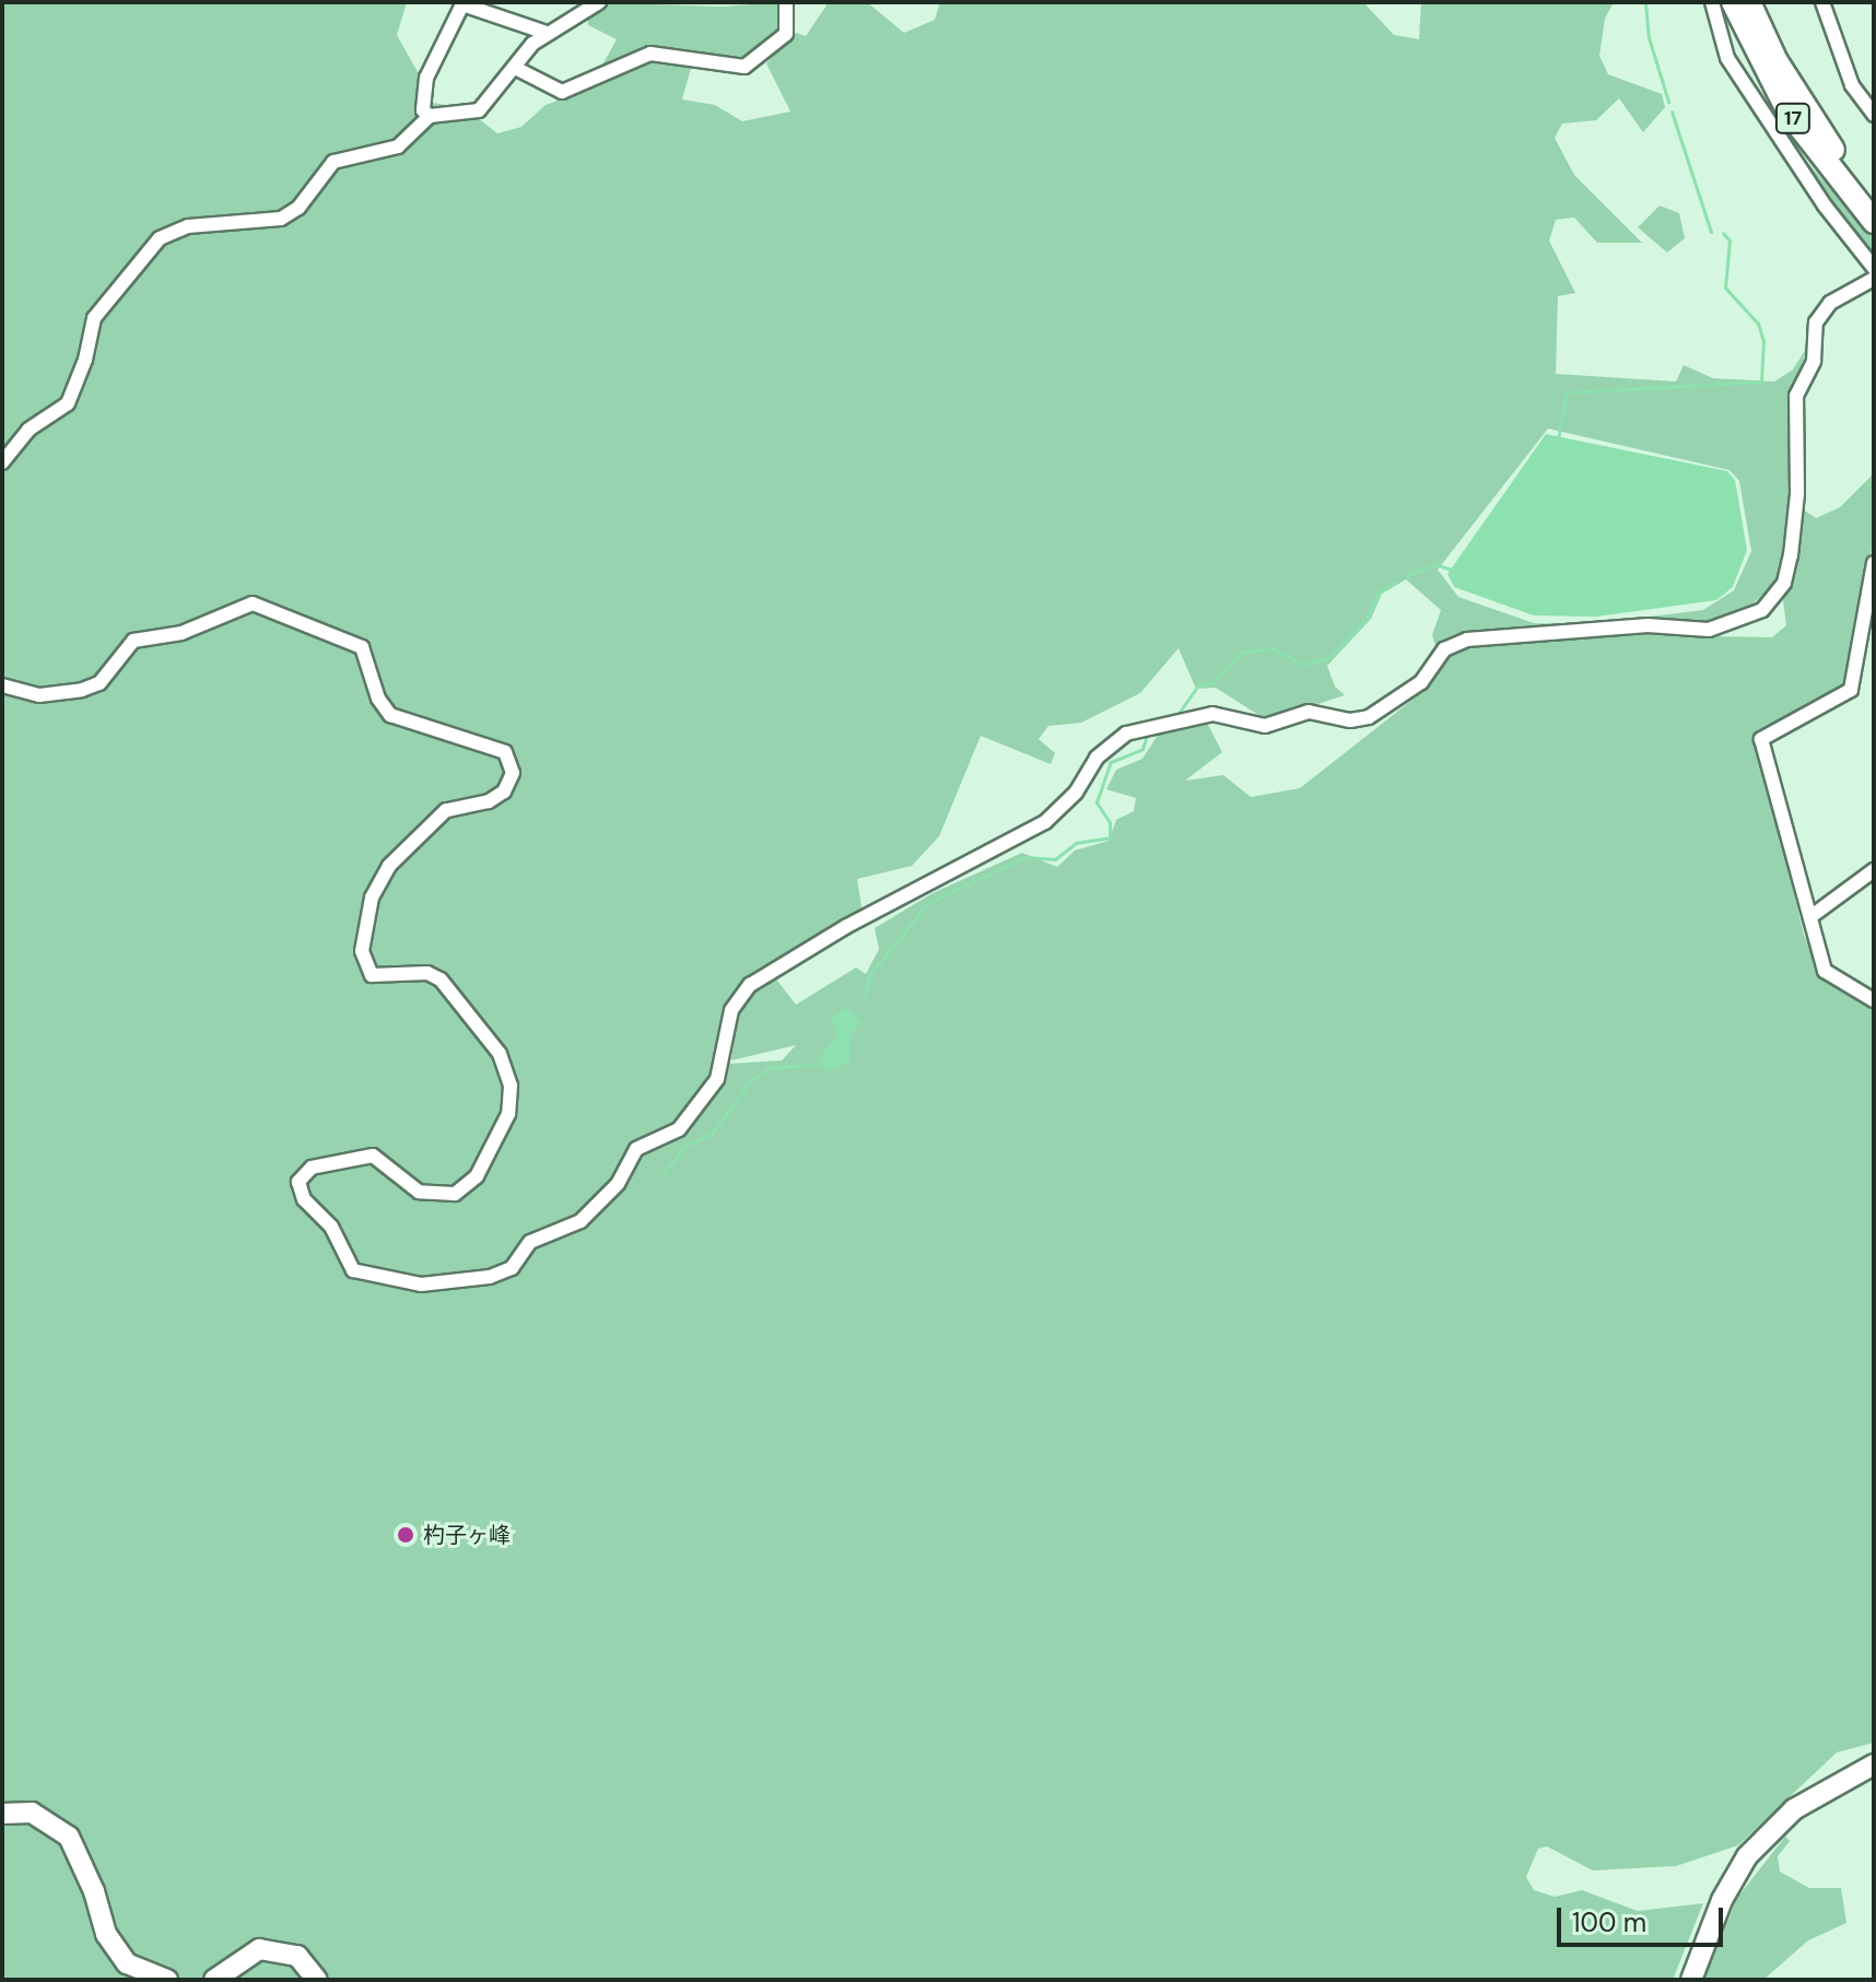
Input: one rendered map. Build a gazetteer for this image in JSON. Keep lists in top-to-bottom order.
{
  "streets": {
    "main road": ["17"]
  },
  "places": ["杓子ヶ峰"],
  "scale_bar": "100 m"
}
